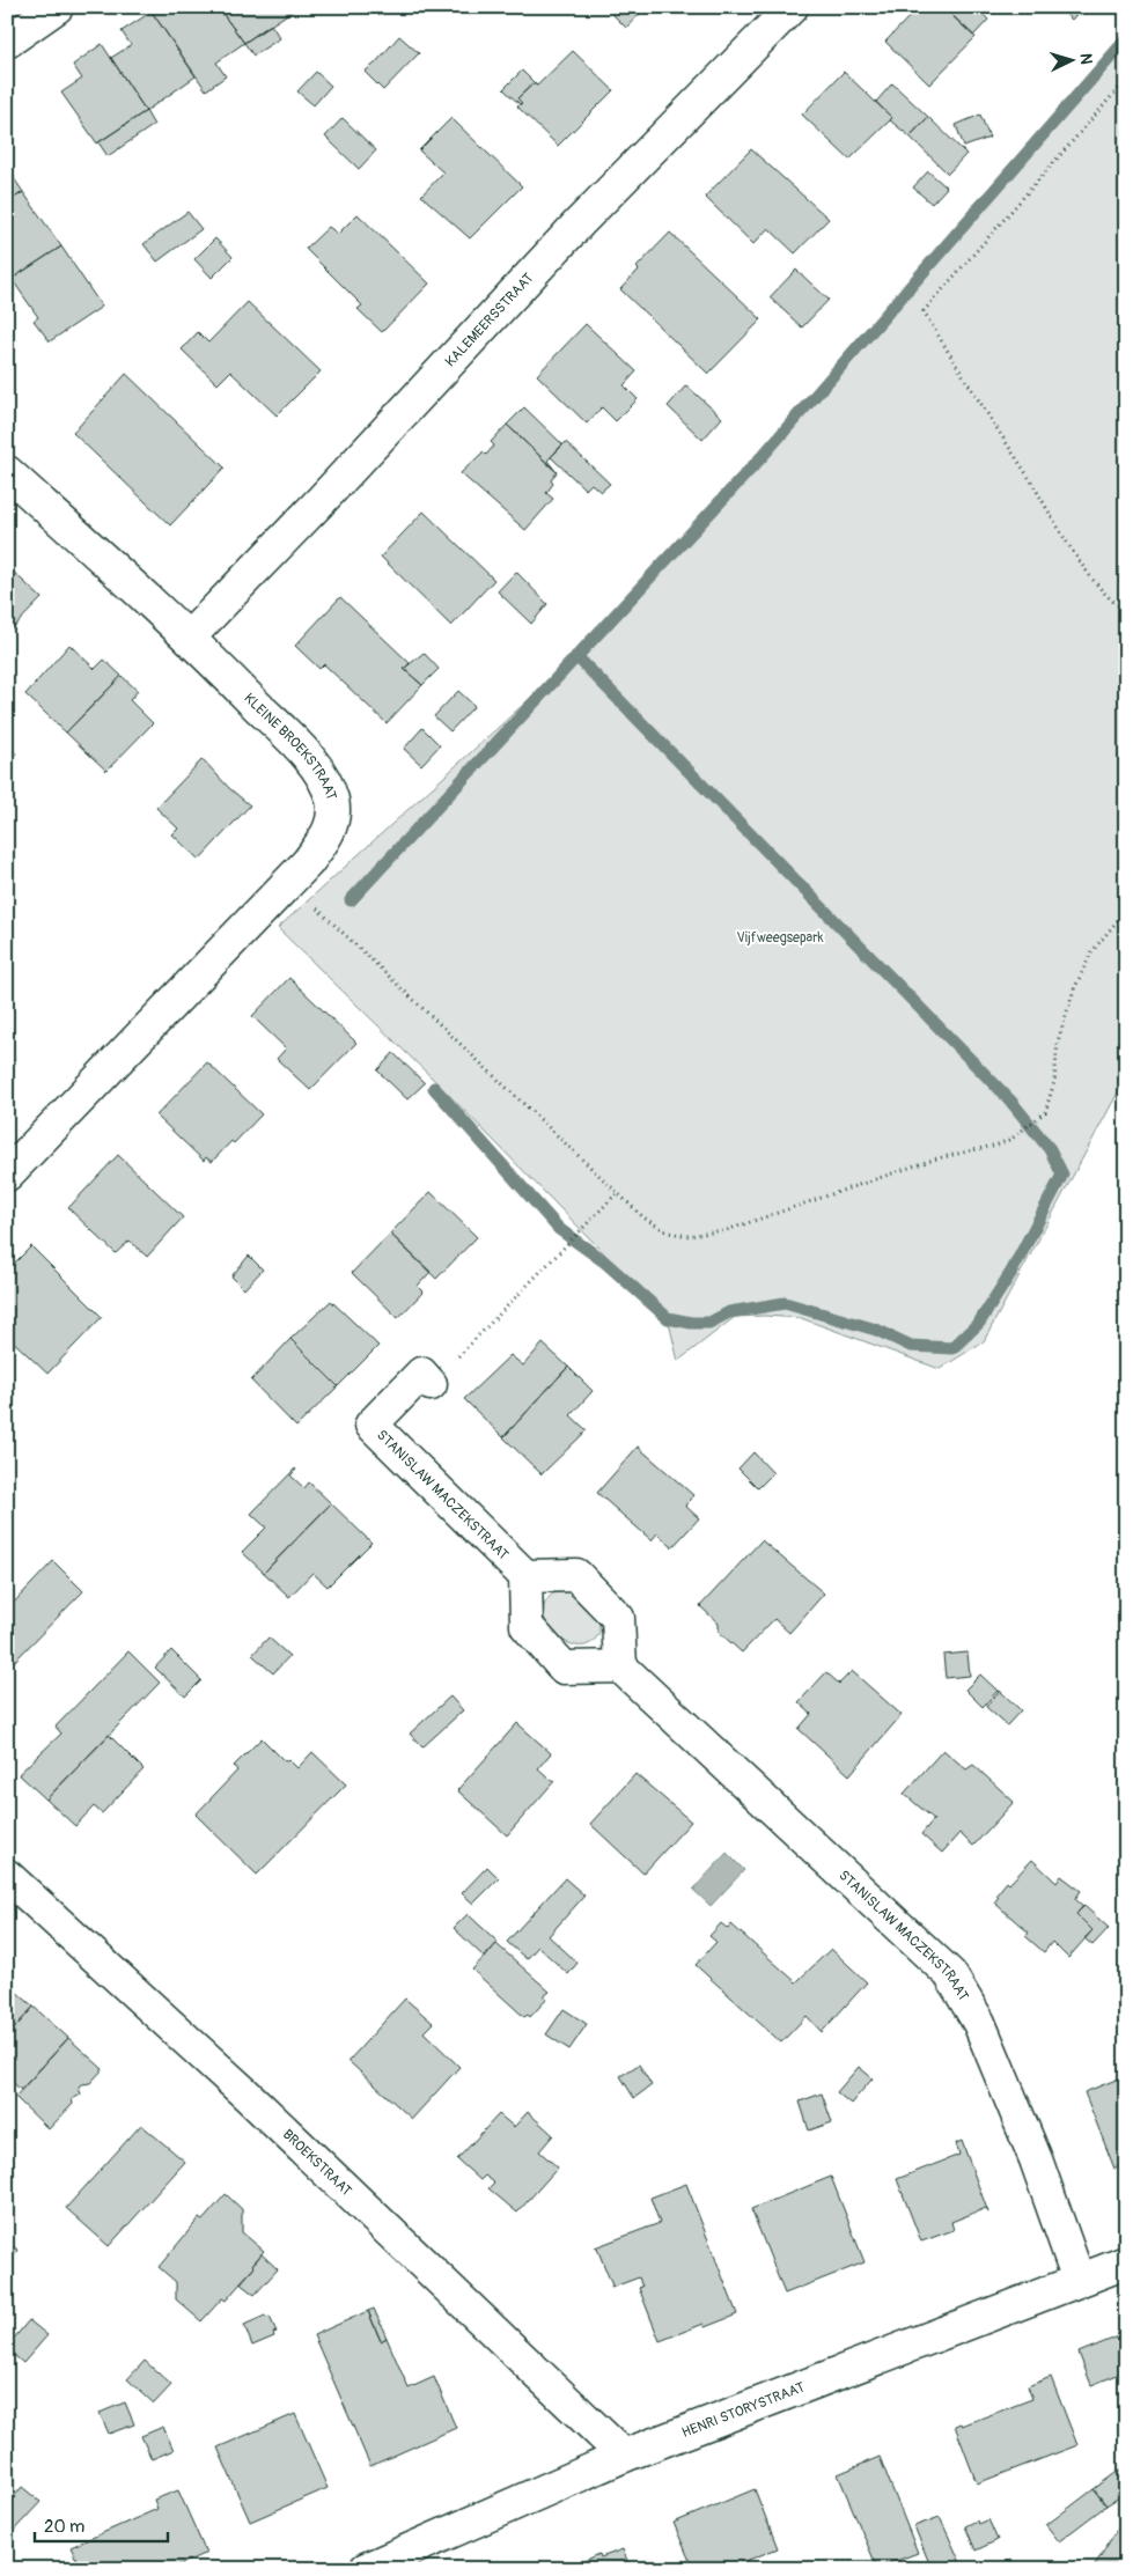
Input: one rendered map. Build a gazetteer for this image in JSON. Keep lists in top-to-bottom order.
{
  "streets": {
    "street": [
      "KALEMEERSSTRAAT",
      "KLEINE BROEKSTRAAT",
      "STANISLAW MACZEKSTRAAT",
      "BROEKSTRAAT",
      "HENRI STORYSTRAAT"
    ]
  },
  "crossings": [
    ["KALEMEERSSTRAAT", "KLEINE BROEKSTRAAT"],
    ["STANISLAW MACZEKSTRAAT", "HENRI STORYSTRAAT"],
    ["BROEKSTRAAT", "HENRI STORYSTRAAT"]
  ],
  "parks": ["Vijfweegsepark"],
  "scale_bar": "20 m",
  "north": "right"
}
